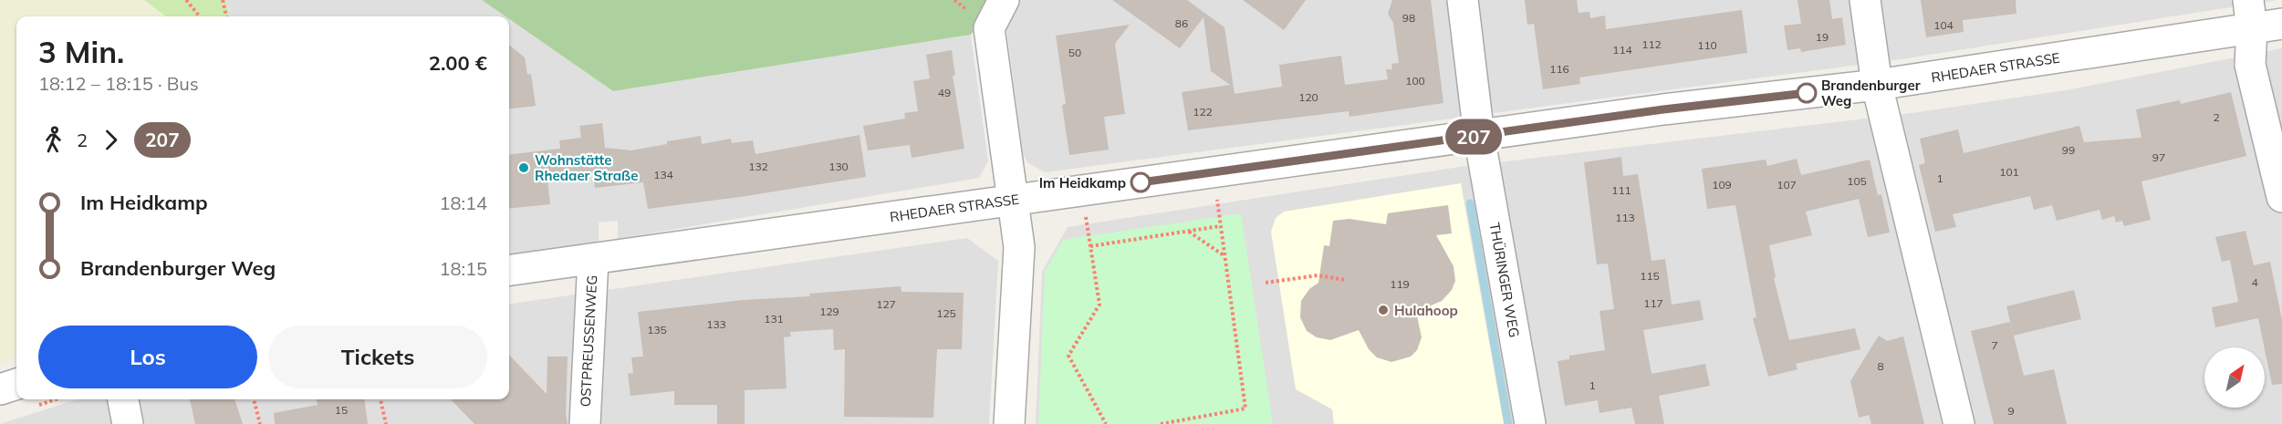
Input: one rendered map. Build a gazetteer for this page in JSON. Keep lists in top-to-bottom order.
{
  "streets": {
    "street": ["RHEDAER STRASSE", "THÜRINGER WEG", "OSTPREUSSENWEG"]
  },
  "crossings": [
    ["RHEDAER STRASSE", "THÜRINGER WEG"],
    ["RHEDAER STRASSE", "OSTPREUSSENWEG"]
  ],
  "places": [
    "Brandenburger Weg",
    "Wohnstätte Rhedaer Straße",
    "Im Heidkamp",
    "Hulahoop"
  ],
  "lines": ["bus line 207"],
  "house_numbers": [
    "98",
    "86",
    "104",
    "19",
    "112",
    "110",
    "114",
    "50",
    "116",
    "100",
    "49",
    "120",
    "122",
    "2",
    "99",
    "97",
    "132",
    "130",
    "101",
    "134",
    "1",
    "105",
    "109",
    "107",
    "111",
    "113",
    "115",
    "4",
    "119",
    "117",
    "127",
    "129",
    "125",
    "131",
    "133",
    "135",
    "7",
    "8",
    "1",
    "15",
    "9"
  ],
  "north": "top right",
  "page": {
    "on_map": "207",
    "heading": ["3 Min.", "18:12 – 18:15 · Bus", "2.00 €"],
    "legs": ["2", "207"],
    "list": [
      {
        "name": "Im Heidkamp",
        "value": "18:14"
      },
      {
        "name": "Brandenburger Weg",
        "value": "18:15"
      }
    ],
    "buttons": ["Los", "Tickets"]
  }
}
